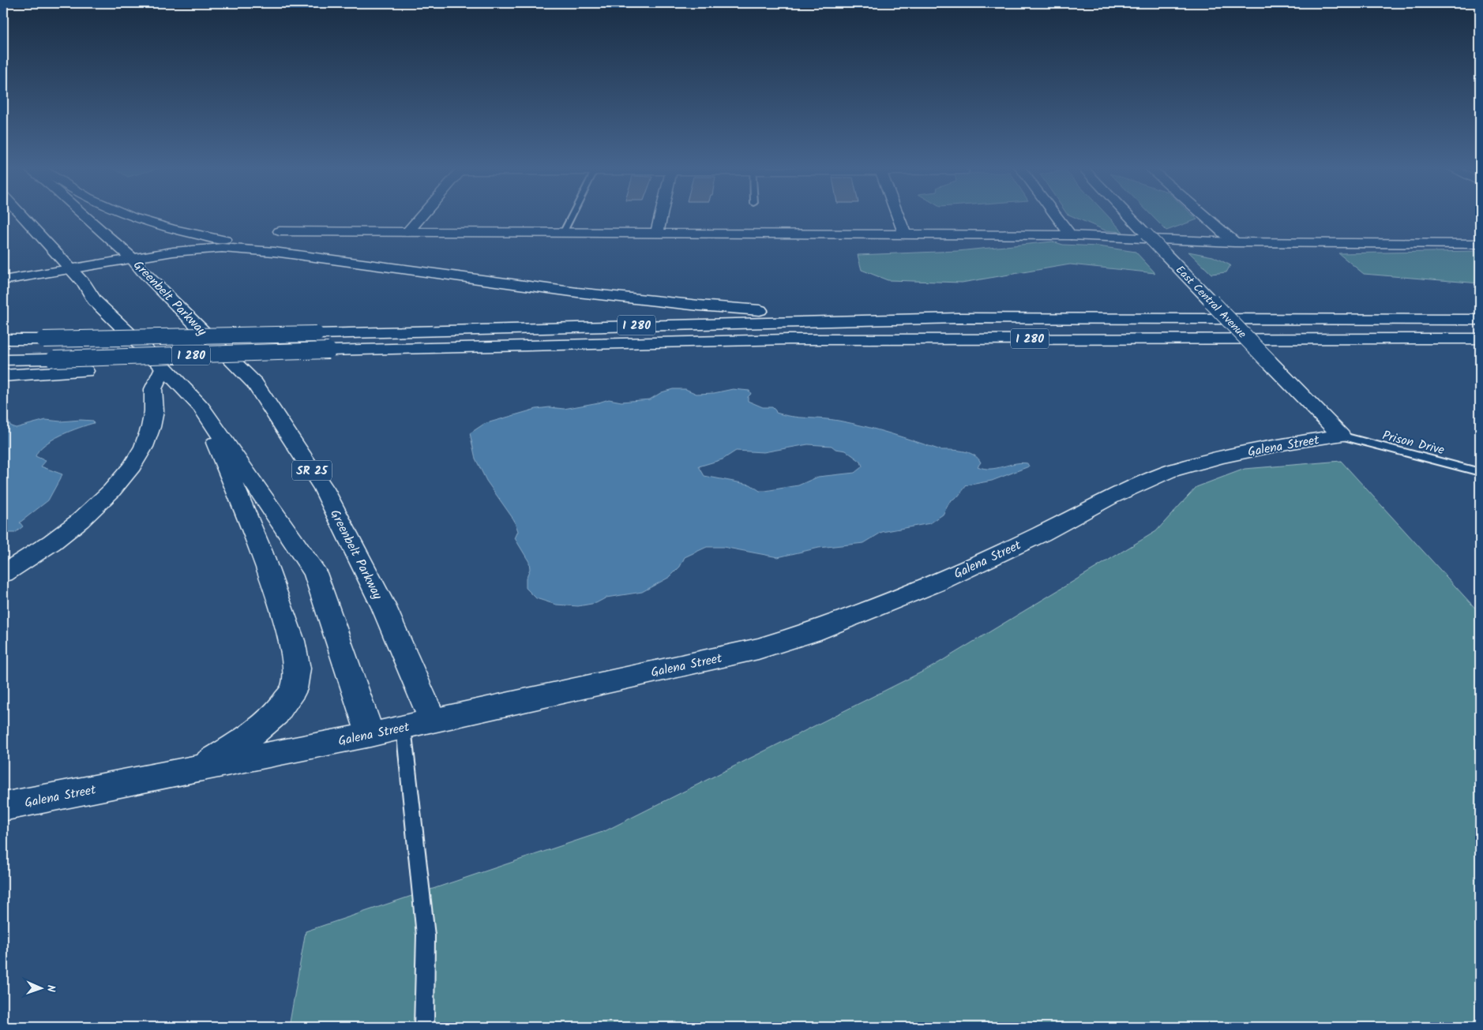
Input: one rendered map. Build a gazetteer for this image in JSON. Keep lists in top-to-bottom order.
{
  "streets": {
    "main road": [
      "Greenbelt Parkway",
      "East Central Avenue",
      "I 280",
      "Galena Street",
      "SR 25"
    ],
    "lane": ["Prison Drive"]
  },
  "crossings": [
    ["Greenbelt Parkway", "Galena Street"],
    ["East Central Avenue", "Prison Drive"],
    ["East Central Avenue", "Galena Street"],
    ["Prison Drive", "Galena Street"]
  ],
  "north": "right"
}
